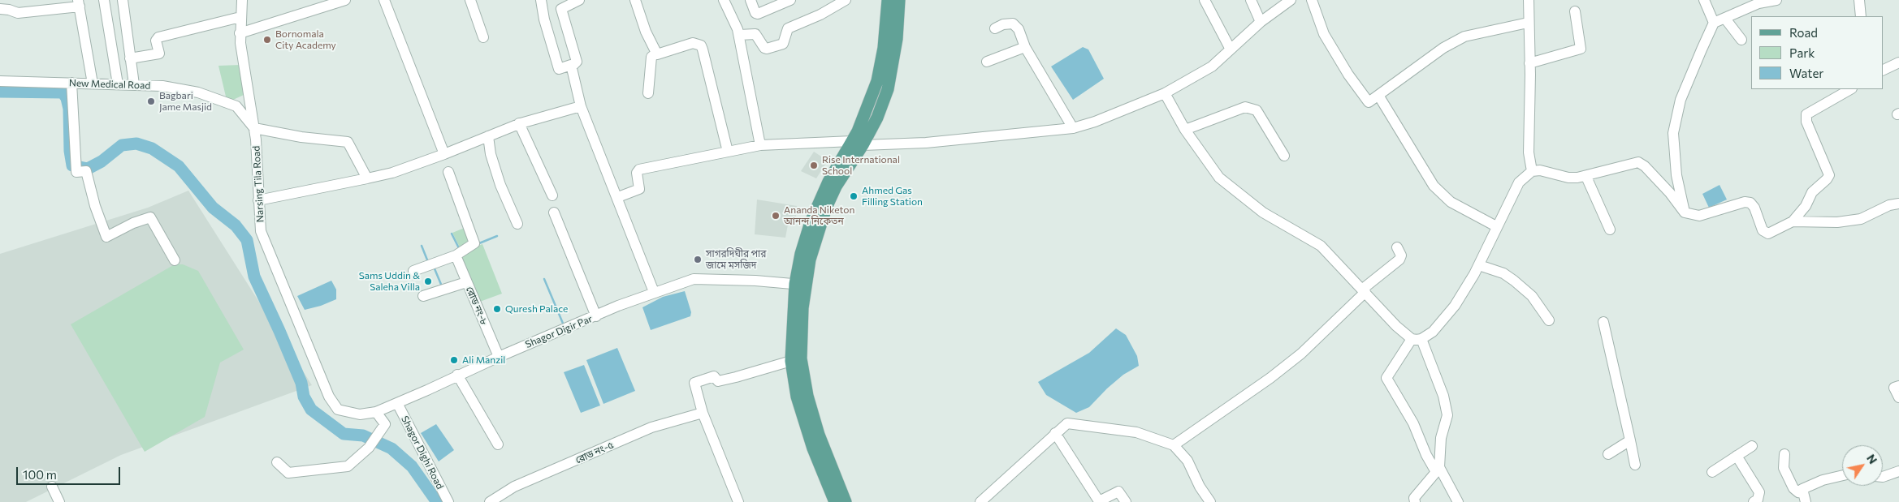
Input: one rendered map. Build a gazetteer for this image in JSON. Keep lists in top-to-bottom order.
{
  "streets": {
    "street": [
      "New Medical Road",
      "Narsing Tila Road",
      "রোড নং-৮",
      "Shagor Digir Par",
      "Shagor Dighi Road",
      "রোড নং-৫"
    ]
  },
  "crossings": [
    ["Narsing Tila Road", "Shagor Digir Par"],
    ["রোড নং-৮", "Shagor Digir Par"],
    ["Shagor Digir Par", "Shagor Dighi Road"]
  ],
  "places": [
    "Bornomala City Academy",
    "Bagbari Jame Masjid",
    "Rise International School",
    "Ahmed Gas Filling Station",
    "Ananda Niketon আনন্দ নিকেতন",
    "সাগরদিঘীর পার জামে মসজিদ",
    "Sams Uddin & Saleha Villa",
    "Quresh Palace",
    "Ali Manzil"
  ],
  "legend": ["Road", "Park", "Water"],
  "scale_bar": "100 m",
  "north": "top right"
}
